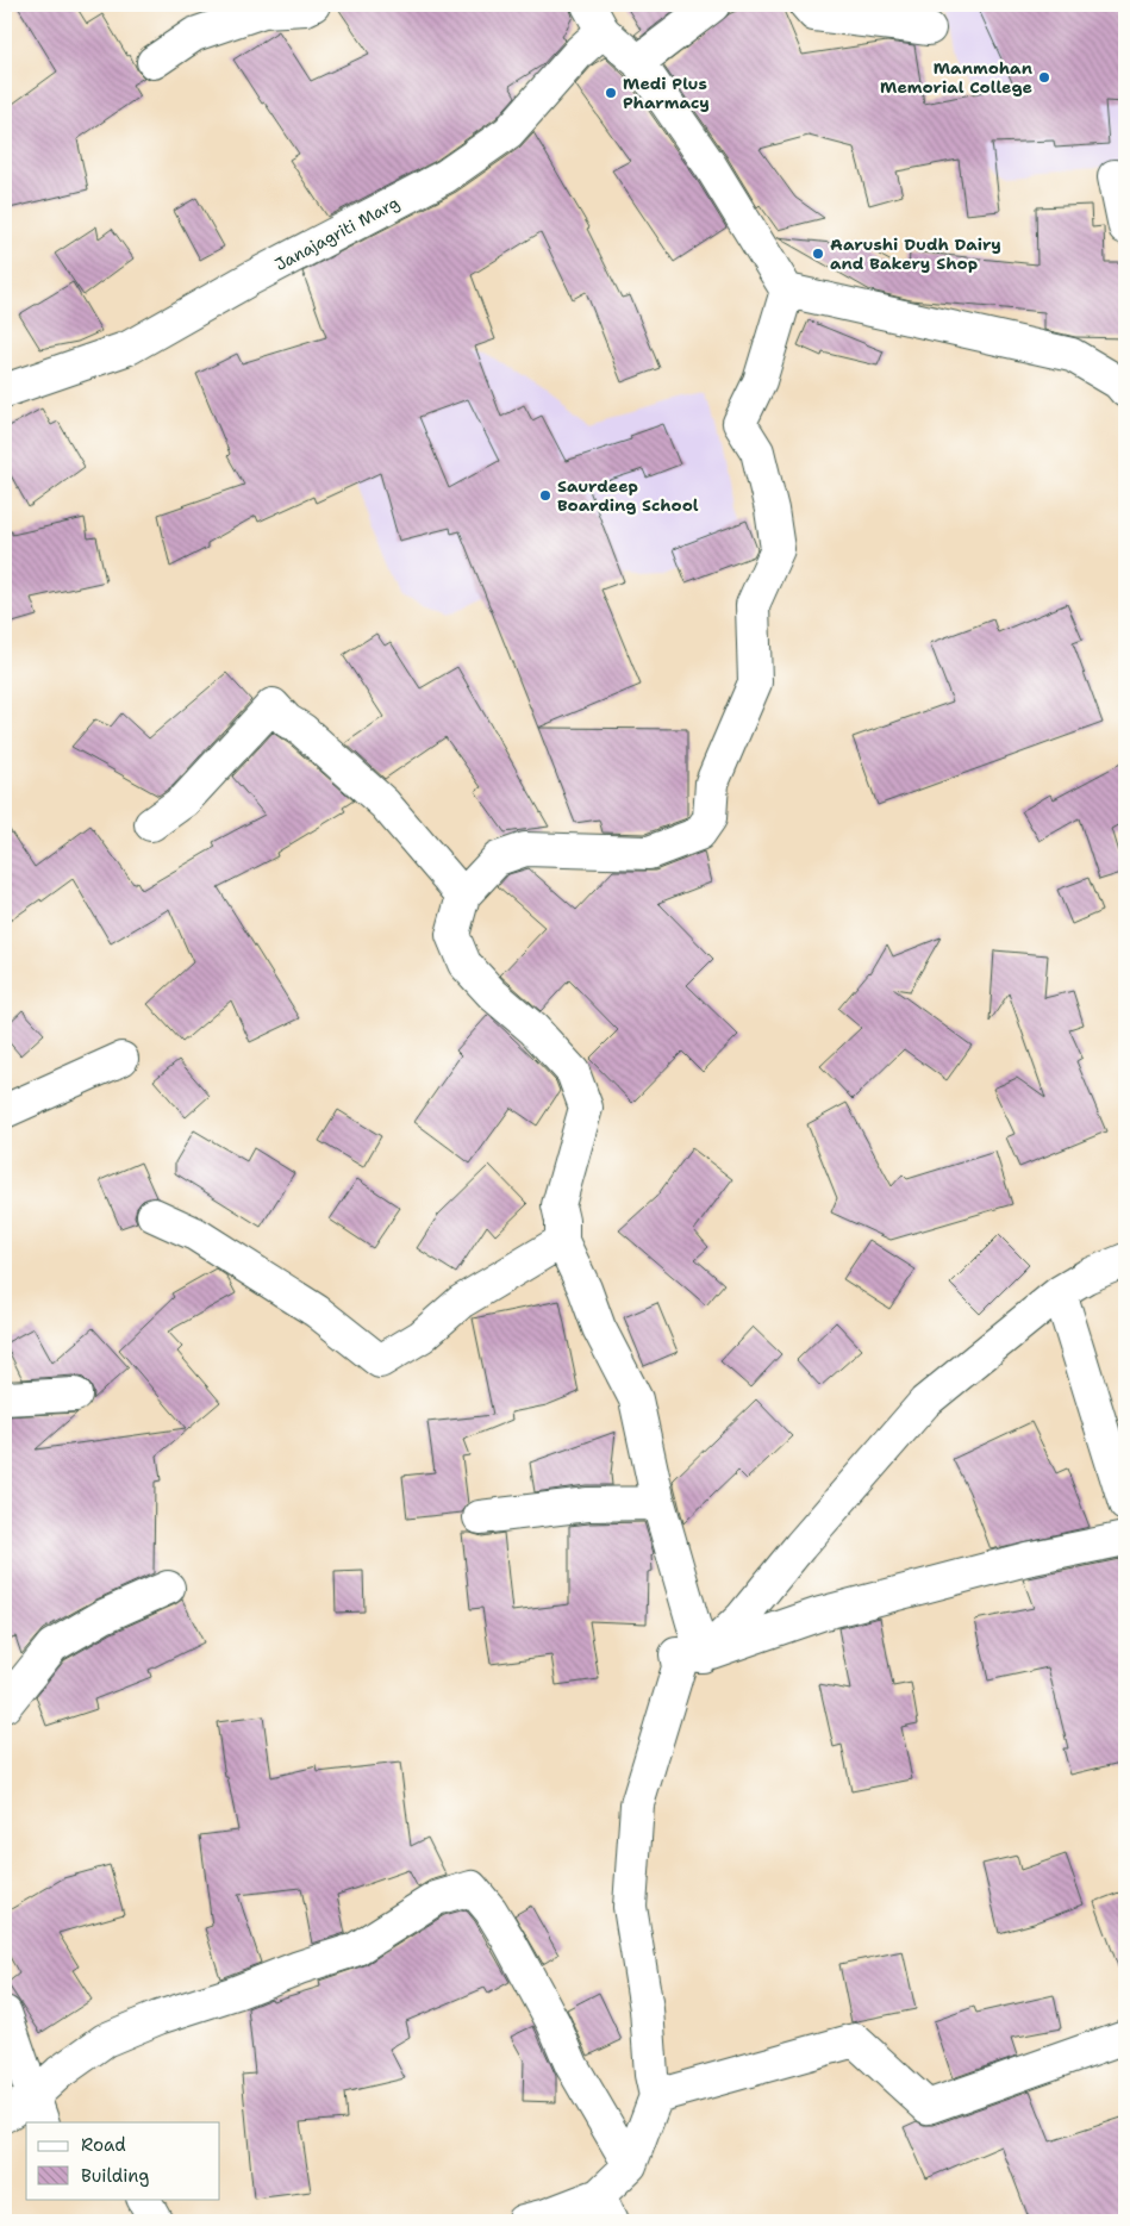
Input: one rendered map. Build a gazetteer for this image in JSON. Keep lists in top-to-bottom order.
{
  "streets": {
    "street": ["Janajagriti Marg"]
  },
  "places": [
    "Manmohan Memorial College",
    "Medi Plus Pharmacy",
    "Aarushi Dudh Dairy and Bakery Shop",
    "Saurdeep Boarding School"
  ],
  "legend": ["Road", "Building"]
}
